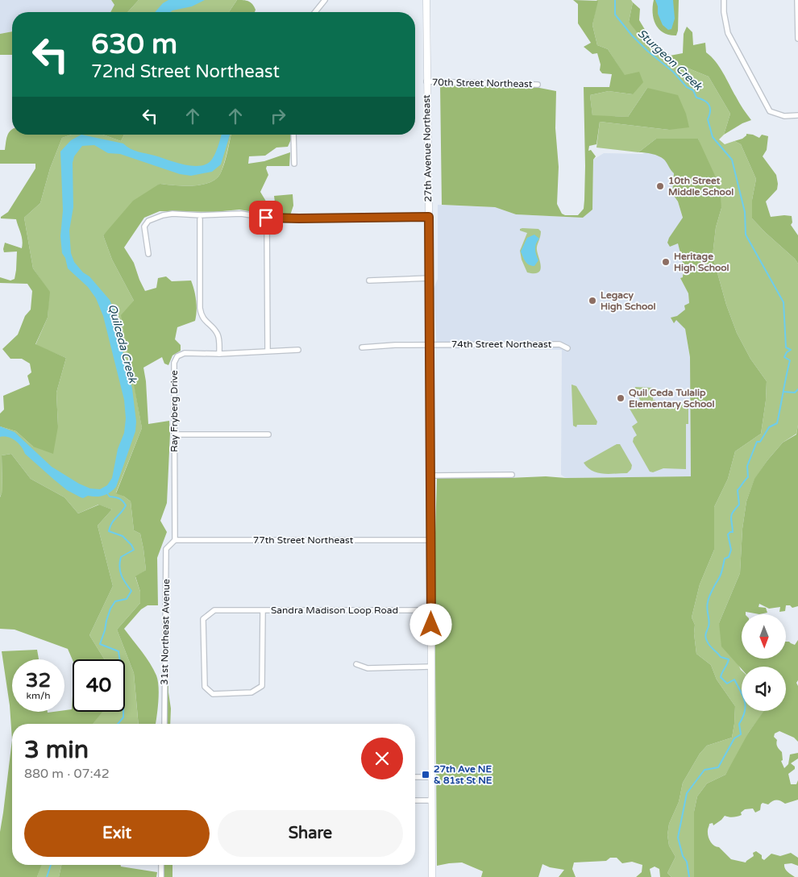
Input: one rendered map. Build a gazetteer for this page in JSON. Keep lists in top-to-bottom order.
{
  "streets": {
    "street": [
      "70th Street Northeast",
      "27th Avenue Northeast",
      "74th Street Northeast",
      "Ray Fryberg Drive",
      "77th Street Northeast",
      "Sandra Madison Loop Road",
      "31st Northeast Avenue"
    ]
  },
  "crossings": [
    ["70th Street Northeast", "27th Avenue Northeast"],
    ["27th Avenue Northeast", "74th Street Northeast"],
    ["27th Avenue Northeast", "77th Street Northeast"],
    ["27th Avenue Northeast", "Sandra Madison Loop Road"],
    ["Ray Fryberg Drive", "77th Street Northeast"],
    ["Ray Fryberg Drive", "31st Northeast Avenue"],
    ["77th Street Northeast", "31st Northeast Avenue"]
  ],
  "water": ["Sturgeon Creek", "Quilceda Creek"],
  "places": {
    "other": [
      "10th Street Middle School",
      "Heritage High School",
      "Legacy High School",
      "Quil Ceda Tulalip Elementary School"
    ],
    "transit": ["27th Ave NE & 81st St NE"]
  },
  "north": "bottom",
  "page": {
    "turn": ["630 m", "72nd Street Northeast"],
    "speed": "32 km/h",
    "limit": "40",
    "heading": ["3 min", "880 m · 07:42"],
    "buttons": ["Exit", "Share"]
  }
}
